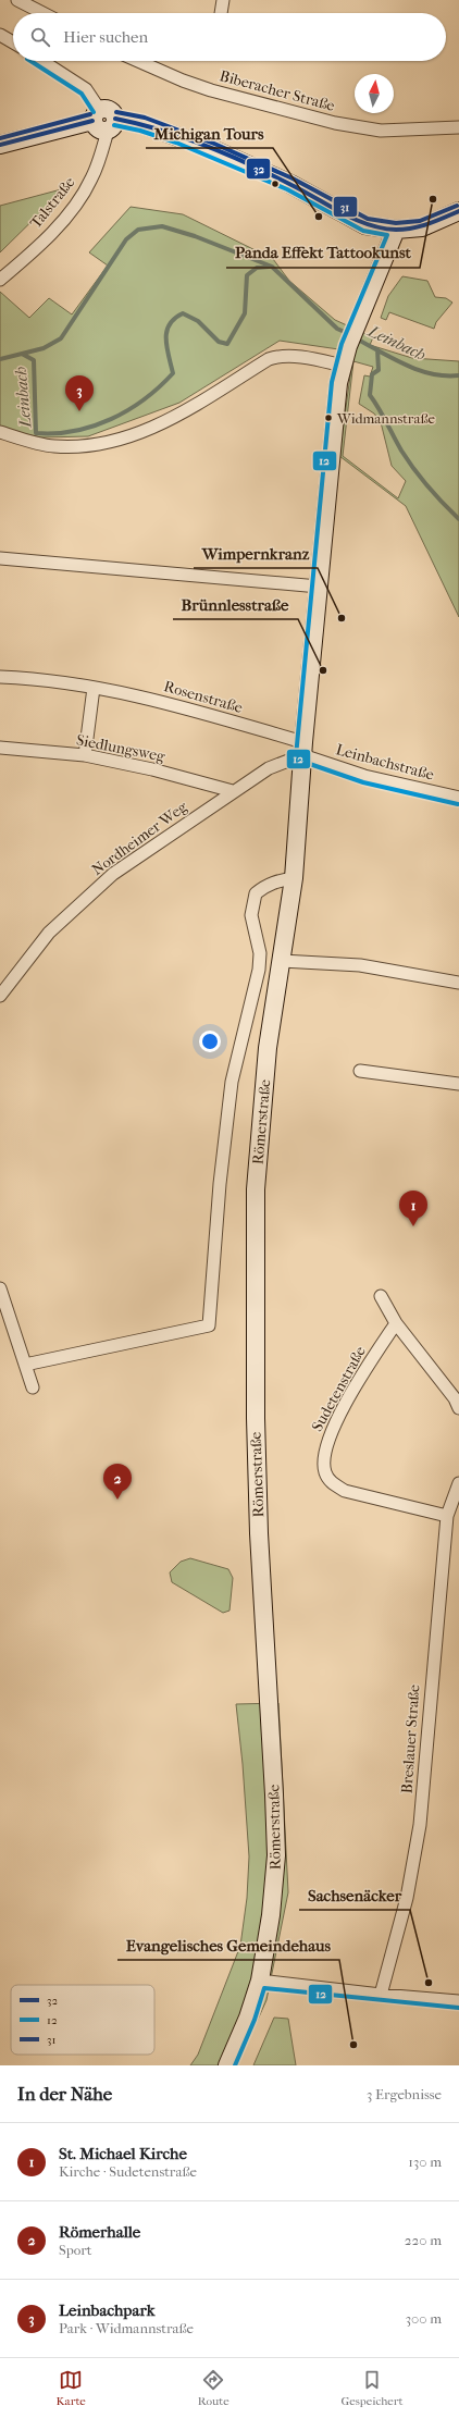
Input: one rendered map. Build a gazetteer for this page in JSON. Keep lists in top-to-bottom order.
{
  "streets": {
    "main road": ["Römerstraße"],
    "street": [
      "Biberacher Straße",
      "Talstraße",
      "Rosenstraße",
      "Siedlungsweg",
      "Leinbachstraße",
      "Nordheimer Weg",
      "Sudetenstraße",
      "Breslauer Straße"
    ]
  },
  "crossings": [
    ["Rosenstraße", "Leinbachstraße"],
    ["Rosenstraße", "Nordheimer Weg"],
    ["Rosenstraße", "Römerstraße"],
    ["Siedlungsweg", "Nordheimer Weg"],
    ["Leinbachstraße", "Nordheimer Weg"],
    ["Leinbachstraße", "Römerstraße"],
    ["Nordheimer Weg", "Römerstraße"],
    ["Sudetenstraße", "Breslauer Straße"]
  ],
  "water": ["Leinbach"],
  "places": [
    "Panda Effekt Tattookunst",
    "Michigan Tours",
    "Widmannstraße",
    "Wimpernkranz",
    "Brünnlesstraße",
    "Sachsenäcker",
    "Evangelisches Gemeindehaus"
  ],
  "lines": ["transit line 12", "transit line 31", "transit line 32"],
  "legend": ["32", "12", "31"],
  "north": "top",
  "page": {
    "search": "Hier suchen",
    "pins": ["3", "1", "2"],
    "heading": ["In der Nähe", "3 Ergebnisse"],
    "list": [
      {
        "mark": "1",
        "name": "St. Michael Kirche",
        "note": "Kirche · Sudetenstraße",
        "value": "130 m"
      },
      {
        "mark": "2",
        "name": "Römerhalle",
        "note": "Sport",
        "value": "220 m"
      },
      {
        "mark": "3",
        "name": "Leinbachpark",
        "note": "Park · Widmannstraße",
        "value": "300 m"
      }
    ],
    "nav": ["Karte", "Route", "Gespeichert"]
  }
}
